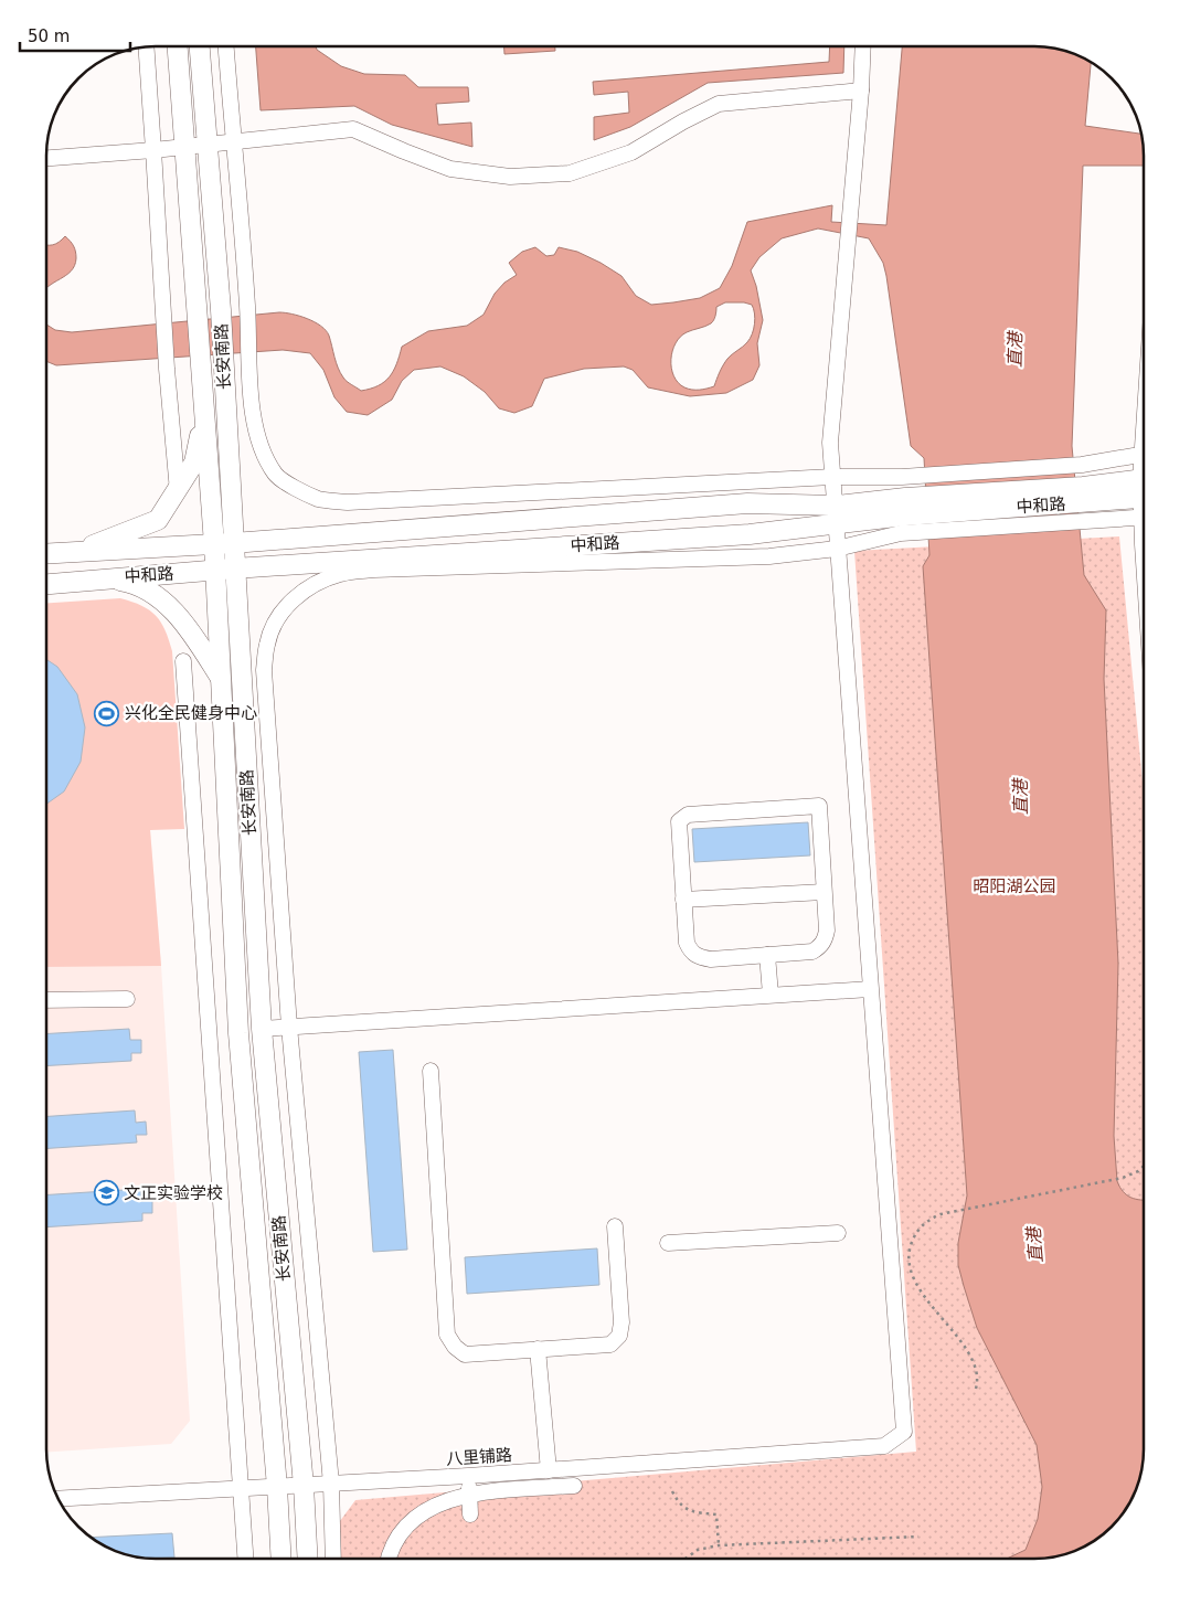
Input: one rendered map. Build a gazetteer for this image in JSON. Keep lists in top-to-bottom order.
{
  "streets": {
    "main road": ["长安南路", "中和路"],
    "street": ["八里铺路"]
  },
  "crossings": [
    ["长安南路", "中和路"],
    ["长安南路", "八里铺路"]
  ],
  "water": ["直港"],
  "parks": ["昭阳湖公园"],
  "places": {
    "sports": ["兴化全民健身中心"],
    "school or university": ["文正实验学校"]
  },
  "scale_bar": "50 m"
}
